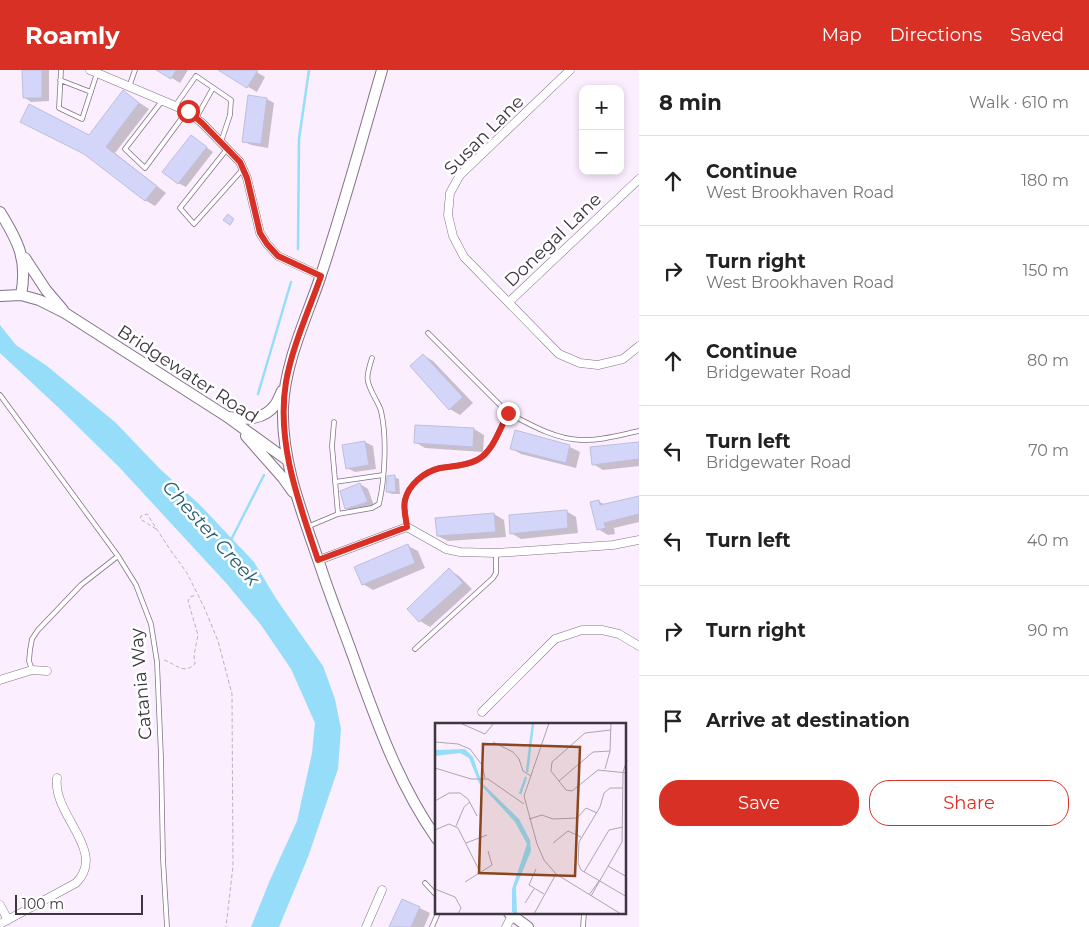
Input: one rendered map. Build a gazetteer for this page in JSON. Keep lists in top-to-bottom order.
{
  "streets": {
    "street": ["Susan Lane", "Donegal Lane", "Bridgewater Road"],
    "lane": ["Catania Way"]
  },
  "crossings": [
    ["Susan Lane", "Donegal Lane"]
  ],
  "water": ["Chester Creek"],
  "scale_bar": "100 m",
  "page": {
    "header": "Roamly",
    "nav": ["Map", "Directions", "Saved"],
    "heading": ["8 min", "Walk · 610 m"],
    "map_buttons": ["+", "−"],
    "list": [
      ["Continue", "West Brookhaven Road", "180 m"],
      ["Turn right", "West Brookhaven Road", "150 m"],
      ["Continue", "Bridgewater Road", "80 m"],
      ["Turn left", "Bridgewater Road", "70 m"],
      ["Turn left", "40 m"],
      ["Turn right", "90 m"],
      "Arrive at destination"
    ],
    "buttons": ["Save", "Share"],
    "scale": "100 m"
  }
}
